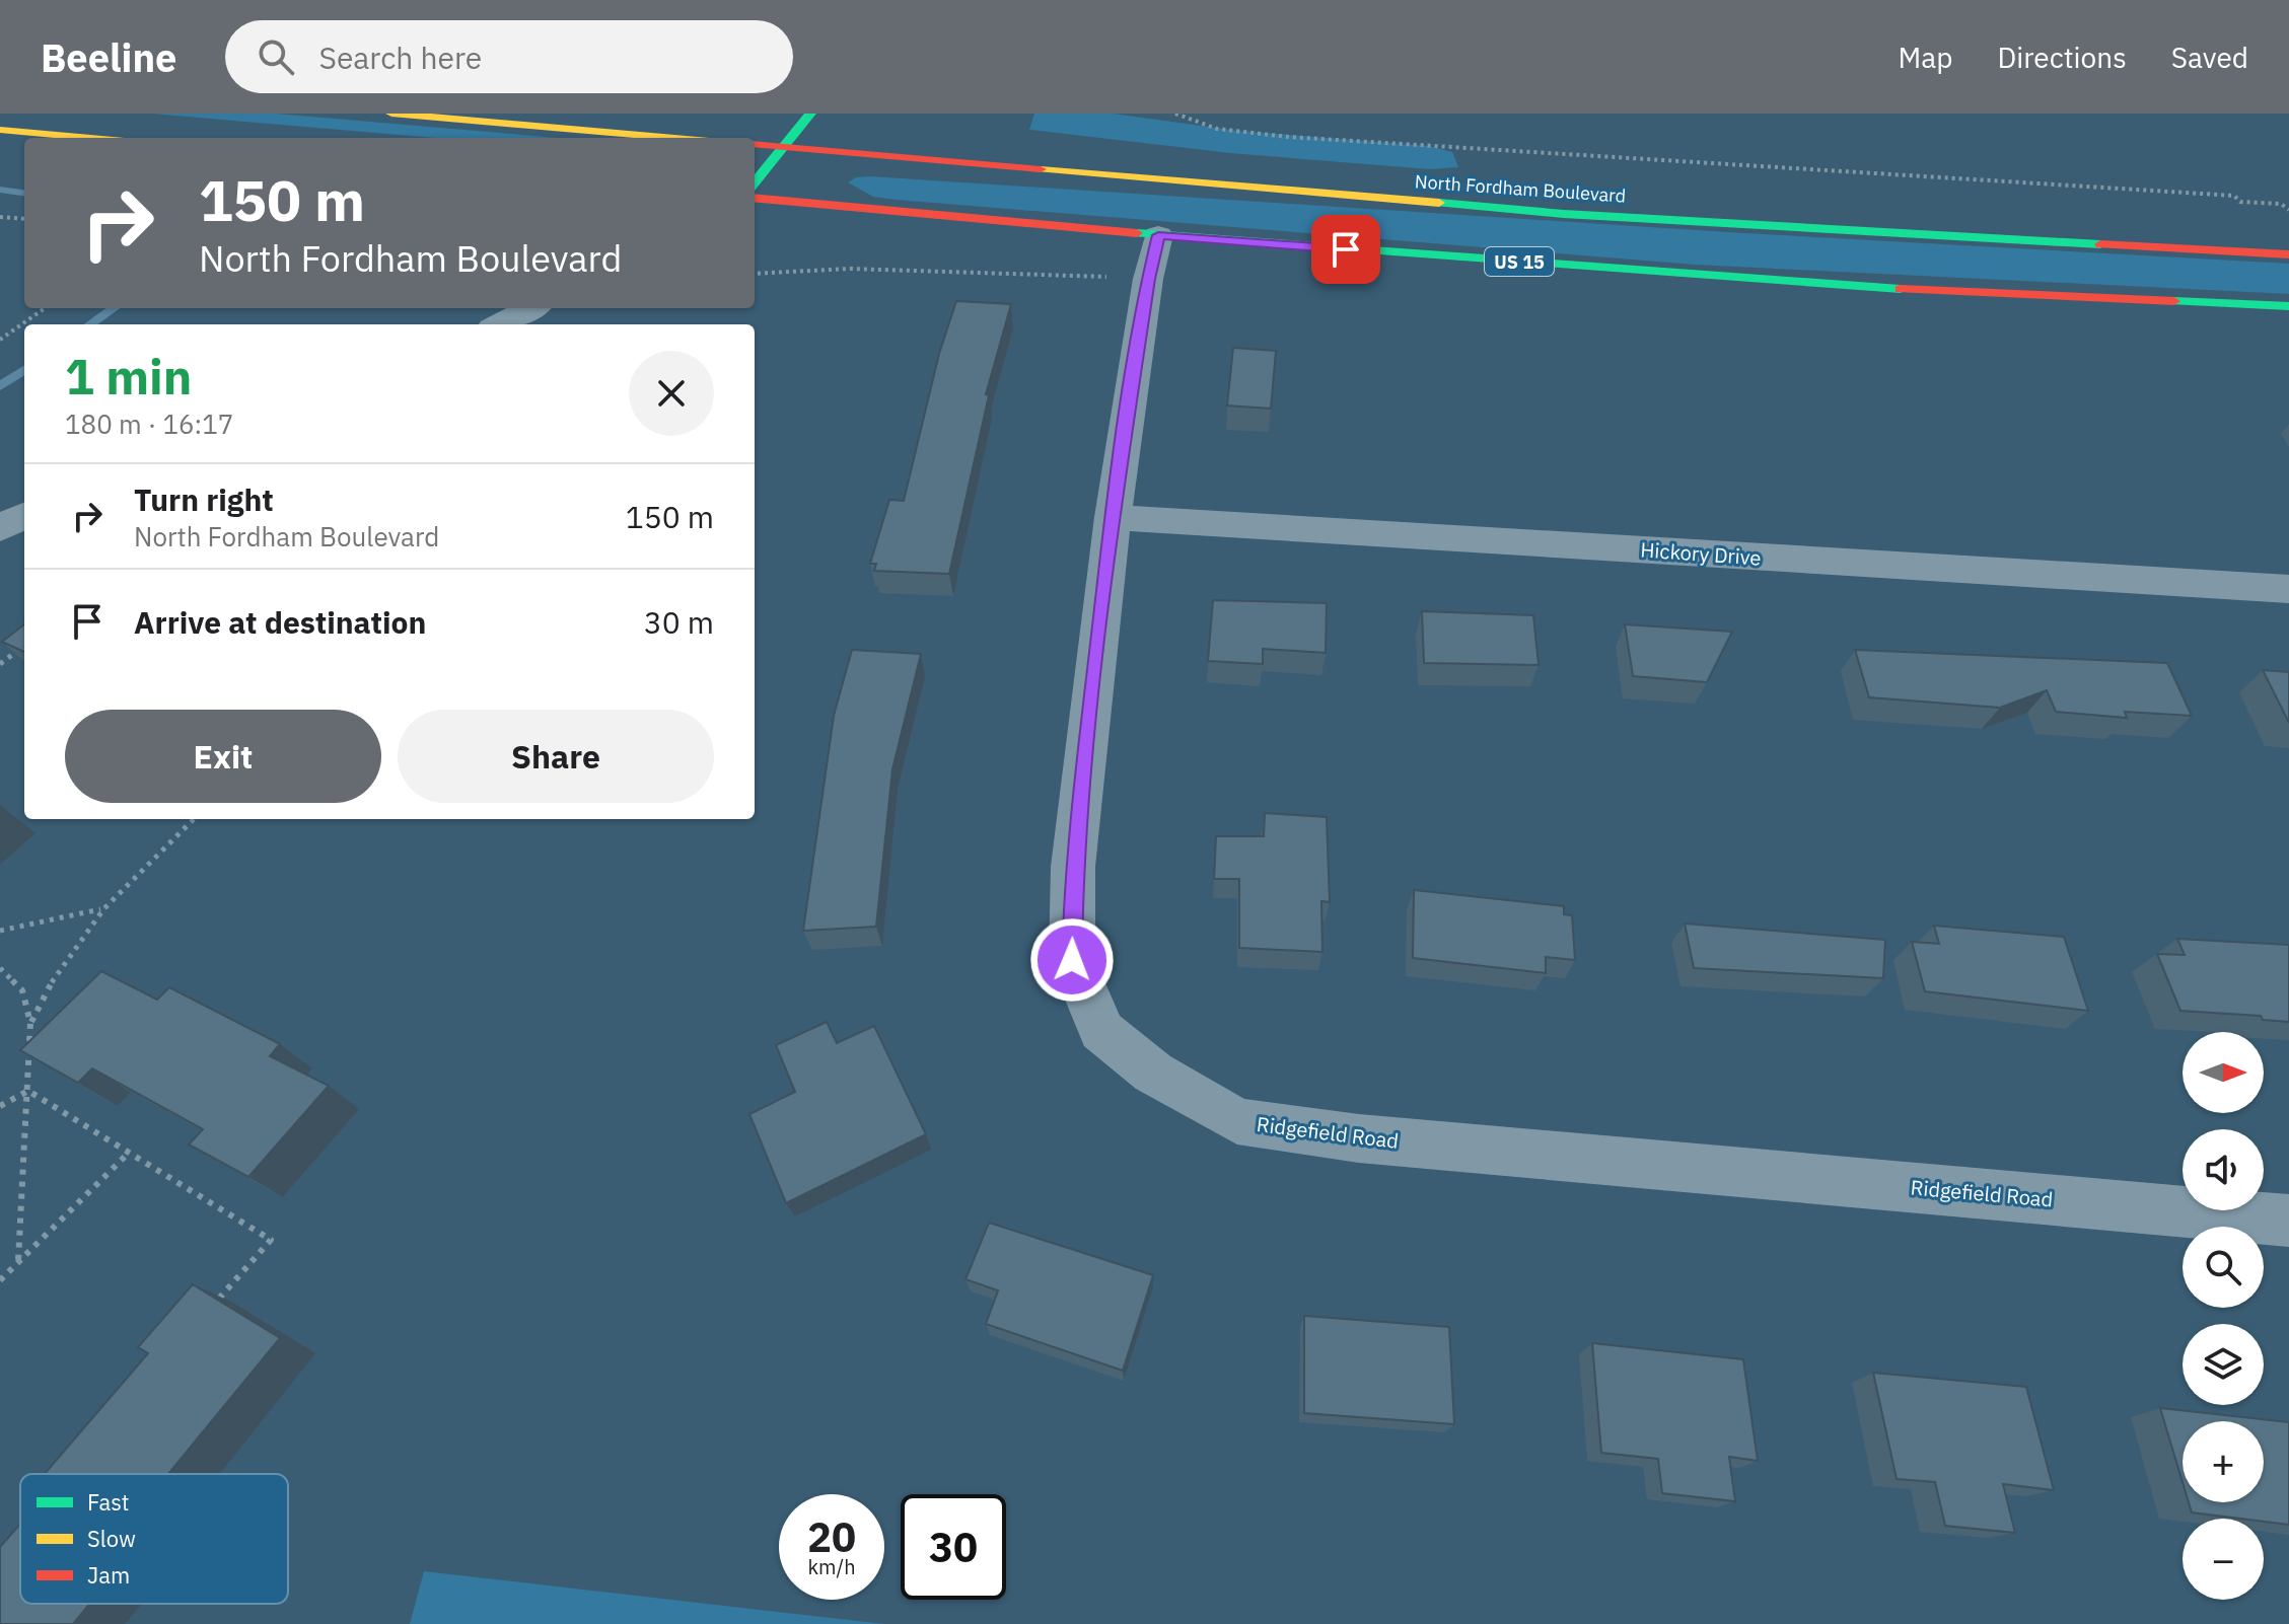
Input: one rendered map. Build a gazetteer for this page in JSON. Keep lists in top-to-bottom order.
{
  "streets": {
    "main road": ["North Fordham Boulevard", "US 15"],
    "street": ["Hickory Drive", "Ridgefield Road"]
  },
  "crossings": [
    ["US 15", "Ridgefield Road"],
    ["Hickory Drive", "Ridgefield Road"]
  ],
  "legend": ["Fast", "Slow", "Jam"],
  "north": "right",
  "page": {
    "header": "Beeline",
    "search": "Search here",
    "nav": ["Map", "Directions", "Saved"],
    "turn": ["150 m", "North Fordham Boulevard"],
    "heading": ["1 min", "180 m · 16:17"],
    "list": [
      {
        "name": "Turn right",
        "note": "North Fordham Boulevard",
        "value": "150 m"
      },
      {
        "name": "Arrive at destination",
        "value": "30 m"
      }
    ],
    "buttons": ["Exit", "Share"],
    "map_buttons": ["+", "−"],
    "speed": "20 km/h",
    "limit": "30"
  }
}
